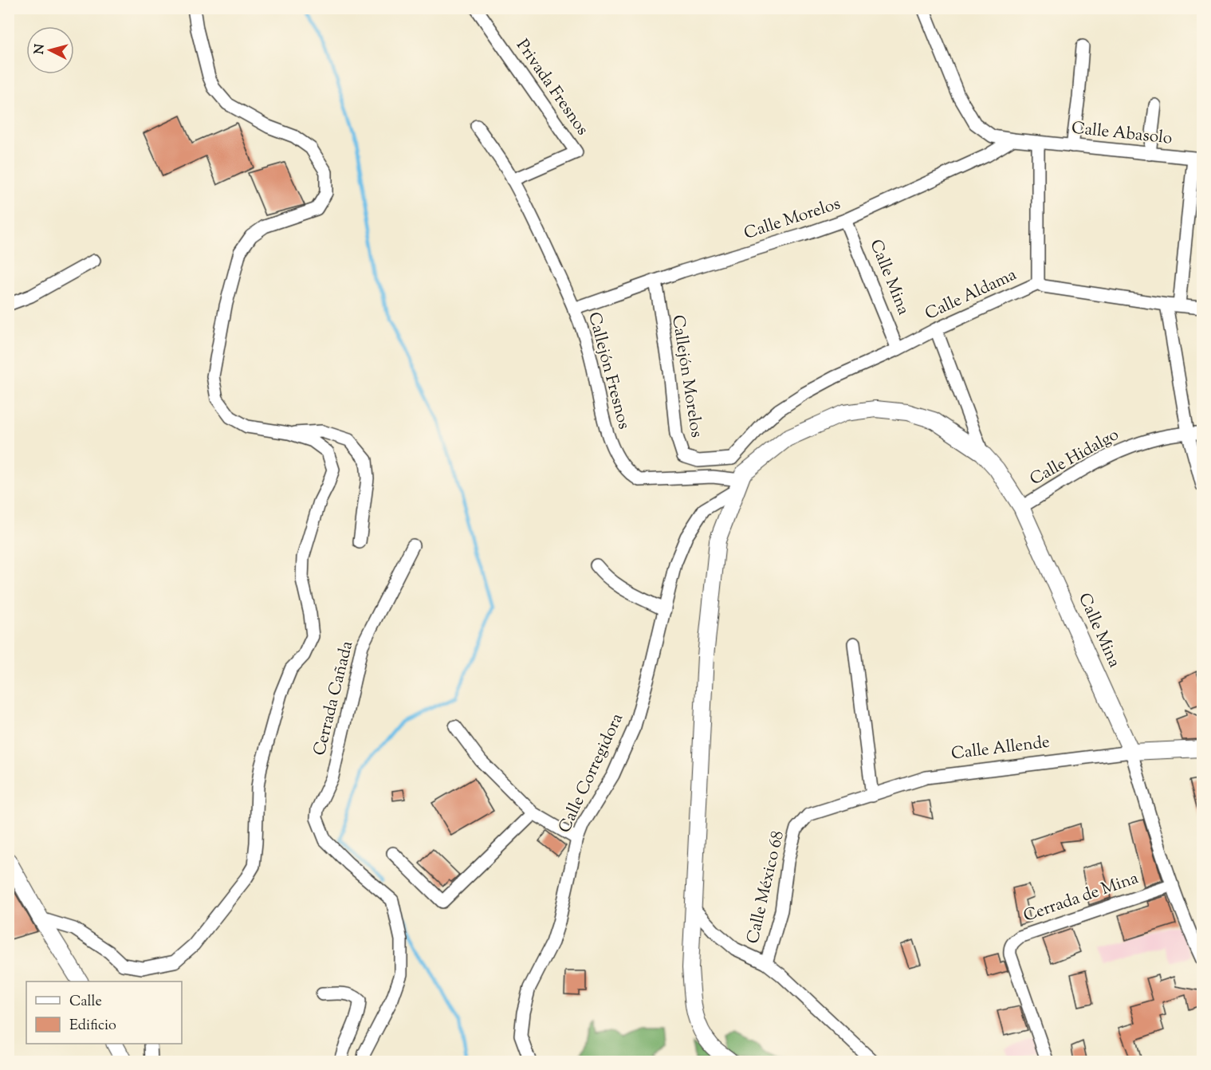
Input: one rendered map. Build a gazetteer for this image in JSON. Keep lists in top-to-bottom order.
{
  "streets": {
    "street": [
      "Privada Fresnos",
      "Calle Abasolo",
      "Calle Morelos",
      "Calle Mina",
      "Calle Aldama",
      "Callejón Fresnos",
      "Callejón Morelos",
      "Calle Hidalgo",
      "Cerrada Cañada",
      "Calle Allende",
      "Calle Corregidora",
      "Calle México 68",
      "Cerrada de Mina"
    ]
  },
  "crossings": [
    ["Privada Fresnos", "Callejón Fresnos"],
    ["Calle Abasolo", "Calle Morelos"],
    ["Calle Morelos", "Calle Mina"],
    ["Calle Morelos", "Callejón Fresnos"],
    ["Calle Morelos", "Callejón Morelos"],
    ["Calle Mina", "Calle Aldama"],
    ["Calle Mina", "Calle Hidalgo"],
    ["Calle Mina", "Calle Allende"],
    ["Calle Mina", "Cerrada de Mina"],
    ["Calle Aldama", "Callejón Morelos"],
    ["Callejón Fresnos", "Calle Corregidora"],
    ["Calle Allende", "Calle México 68"]
  ],
  "legend": ["Calle", "Edificio"],
  "north": "left"
}
